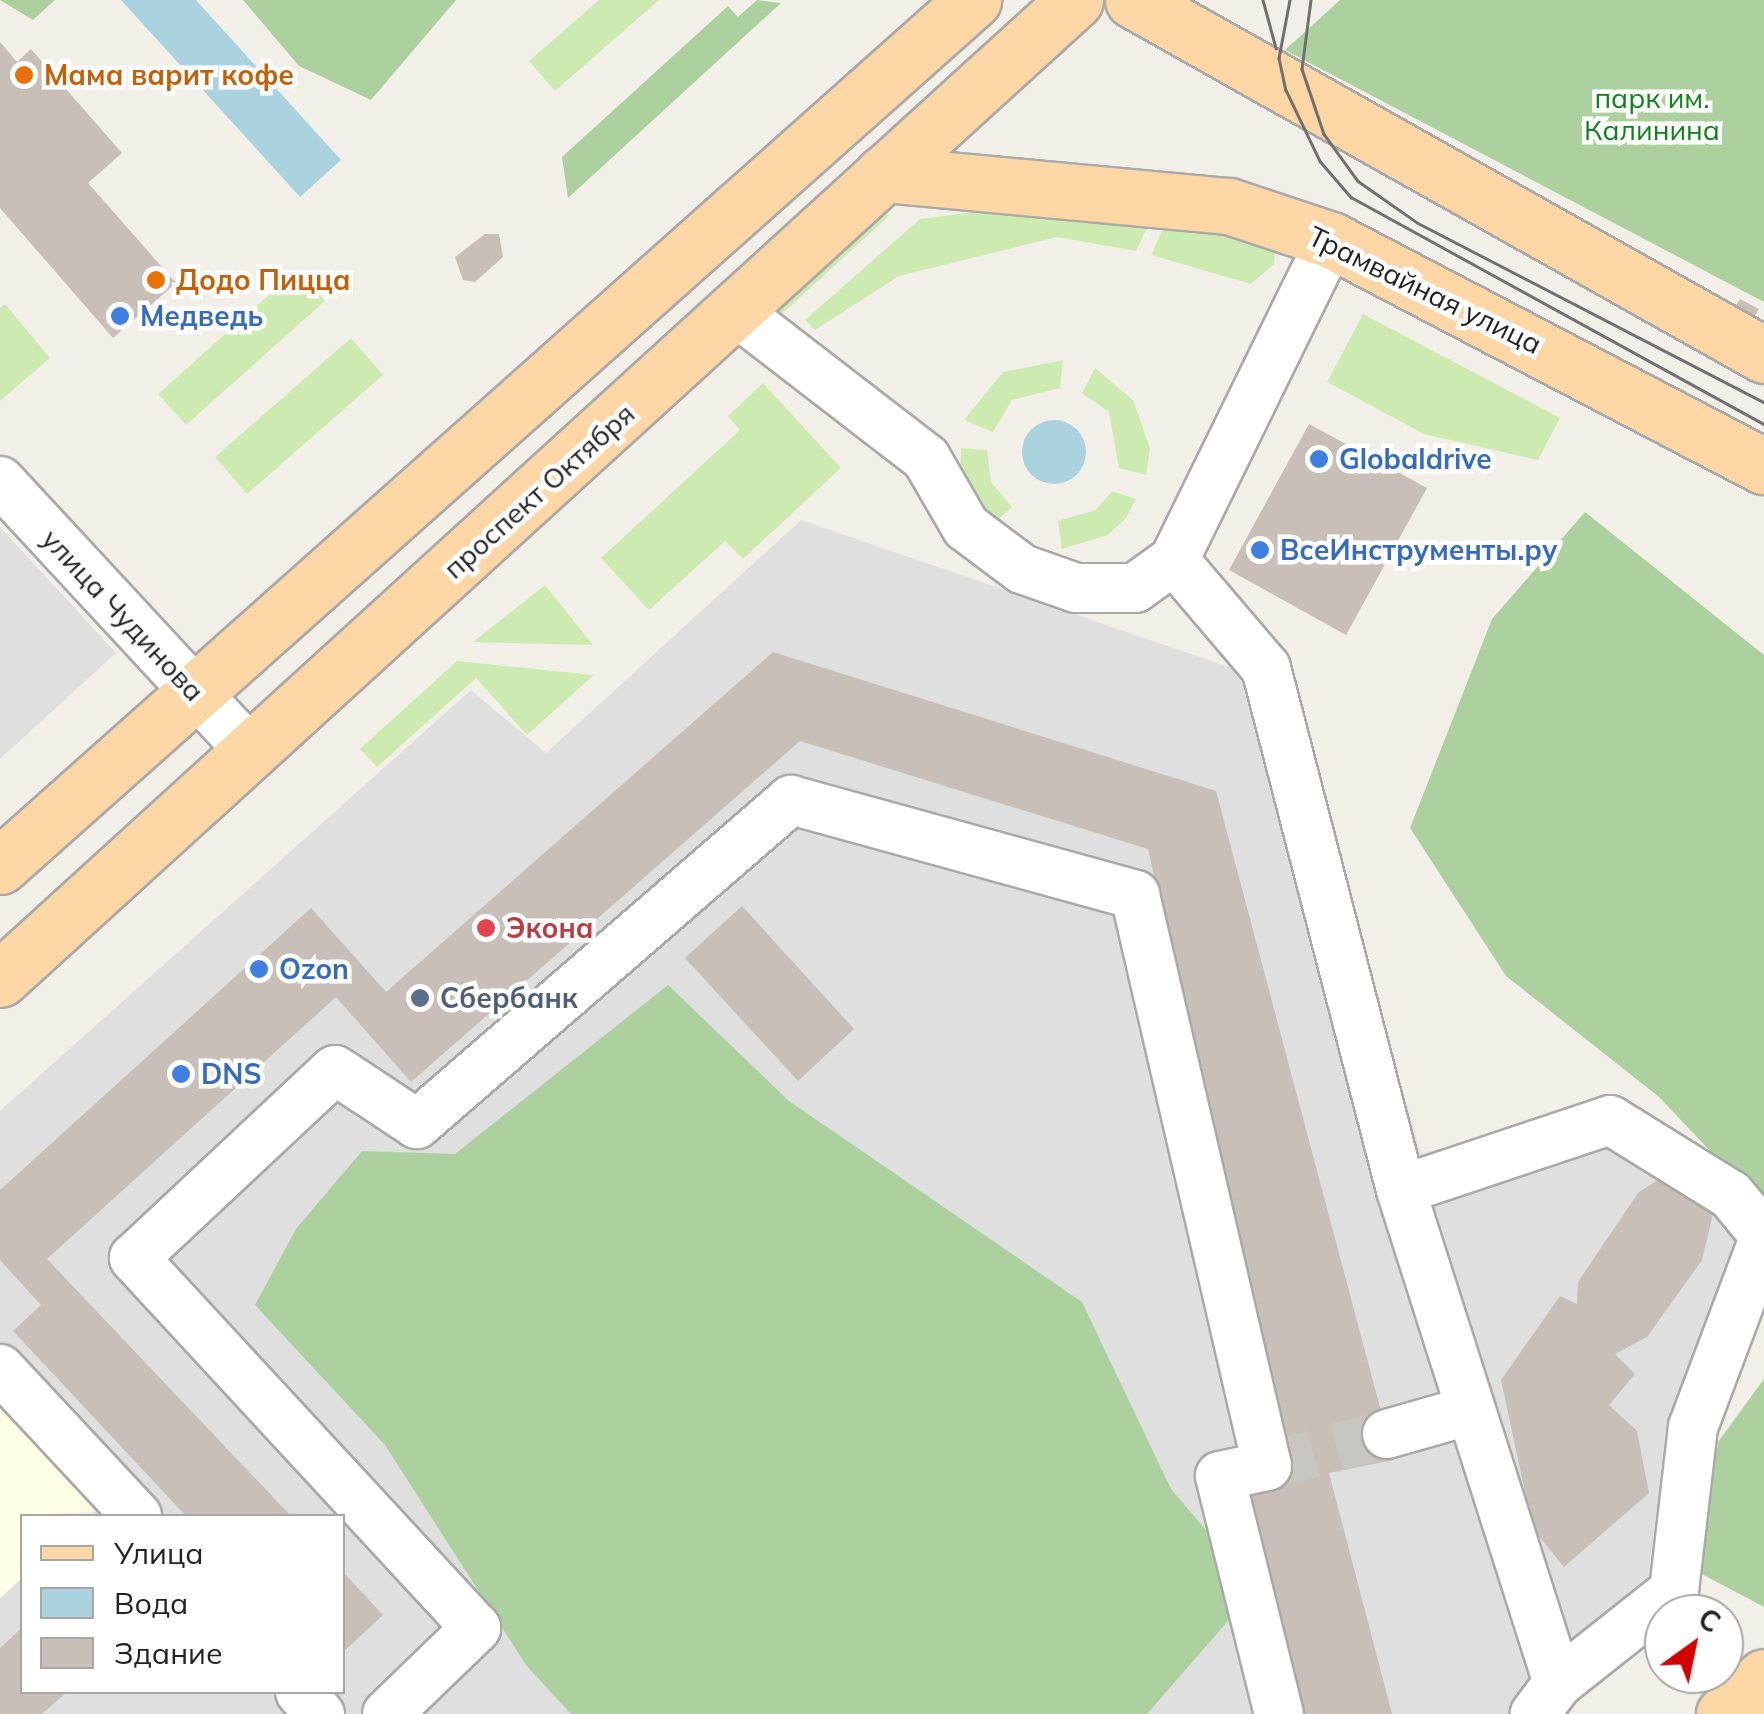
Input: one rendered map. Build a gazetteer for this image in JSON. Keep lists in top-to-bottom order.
{
  "streets": {
    "main road": ["Трамвайная улица", "проспект Октября"],
    "street": ["улица Чудинова"]
  },
  "crossings": [
    ["Трамвайная улица", "проспект Октября"],
    ["проспект Октября", "улица Чудинова"]
  ],
  "parks": ["парк им. Калинина"],
  "places": [
    "Мама варит кофе",
    "Додо Пицца",
    "Медведь",
    "Globaldrive",
    "ВсеИнструменты.ру",
    "Экона",
    "Ozon",
    "Сбербанк",
    "DNS"
  ],
  "legend": ["Улица", "Вода", "Здание"],
  "north": "top right"
}
